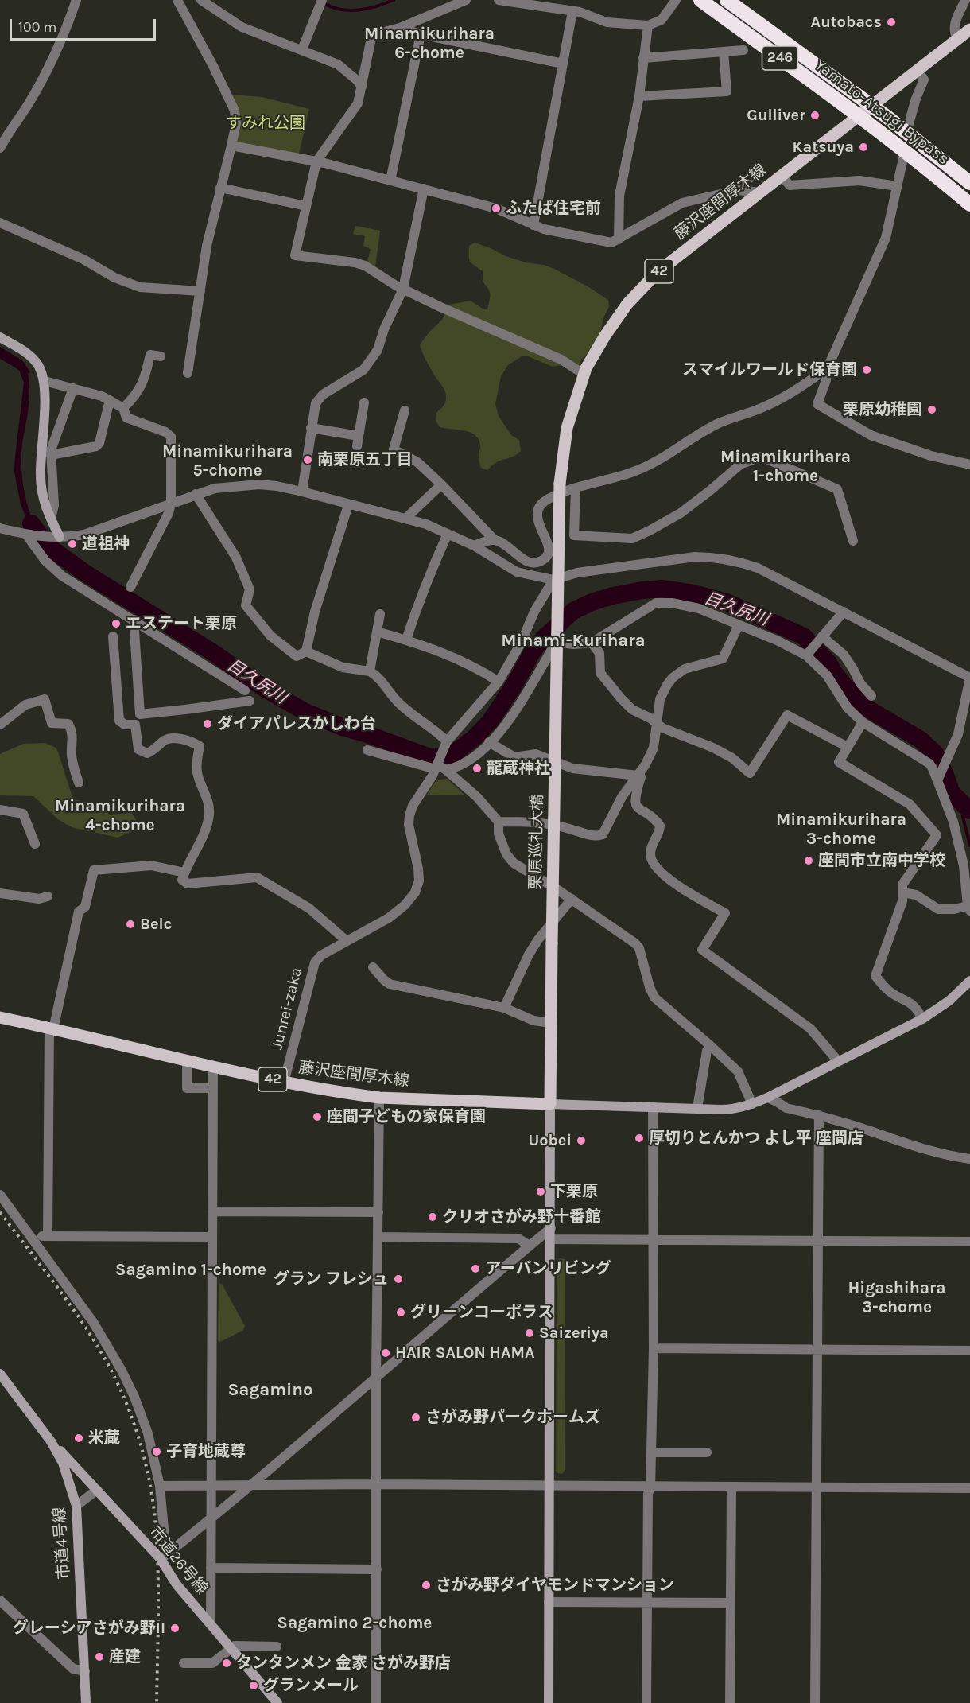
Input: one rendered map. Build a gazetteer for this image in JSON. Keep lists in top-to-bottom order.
{
  "streets": {
    "highway": ["246", "Yamato-Atsugi Bypass"],
    "main road": ["藤沢座間厚木線", "42", "栗原巡礼大橋"],
    "street": ["Junrei-zaka", "市道4号線", "市道26号線"]
  },
  "crossings": [
    ["Yamato-Atsugi Bypass", "藤沢座間厚木線"],
    ["藤沢座間厚木線", "42"],
    ["藤沢座間厚木線", "栗原巡礼大橋"],
    ["藤沢座間厚木線", "Junrei-zaka"],
    ["42", "栗原巡礼大橋"],
    ["市道4号線", "市道26号線"]
  ],
  "districts": [
    "Minamikurihara 6-chome",
    "Minamikurihara 5-chome",
    "Minamikurihara 1-chome",
    "Minami-Kurihara",
    "Minamikurihara 4-chome",
    "Minamikurihara 3-chome",
    "Sagamino 1-chome",
    "Higashihara 3-chome",
    "Sagamino",
    "Sagamino 2-chome"
  ],
  "water": ["目久尻川"],
  "parks": ["すみれ公園"],
  "places": [
    "Autobacs",
    "Gulliver",
    "Katsuya",
    "ふたば住宅前",
    "スマイルワールド保育園",
    "栗原幼稚園",
    "南栗原五丁目",
    "道祖神",
    "エステート栗原",
    "ダイアパレスかしわ台",
    "龍蔵神社",
    "座間市立南中学校",
    "Belc",
    "座間子どもの家保育園",
    "厚切りとんかつ よし平 座間店",
    "Uobei",
    "下栗原",
    "クリオさがみ野十番館",
    "アーバンリビング",
    "グラン フレシュ",
    "グリーンコーポラス",
    "Saizeriya",
    "HAIR SALON HAMA",
    "さがみ野パークホームズ",
    "米蔵",
    "子育地蔵尊",
    "さがみ野ダイヤモンドマンション",
    "グレーシアさがみ野II",
    "産建",
    "タンタンメン 金家 さがみ野店",
    "グランメール"
  ],
  "scale_bar": "100 m"
}
